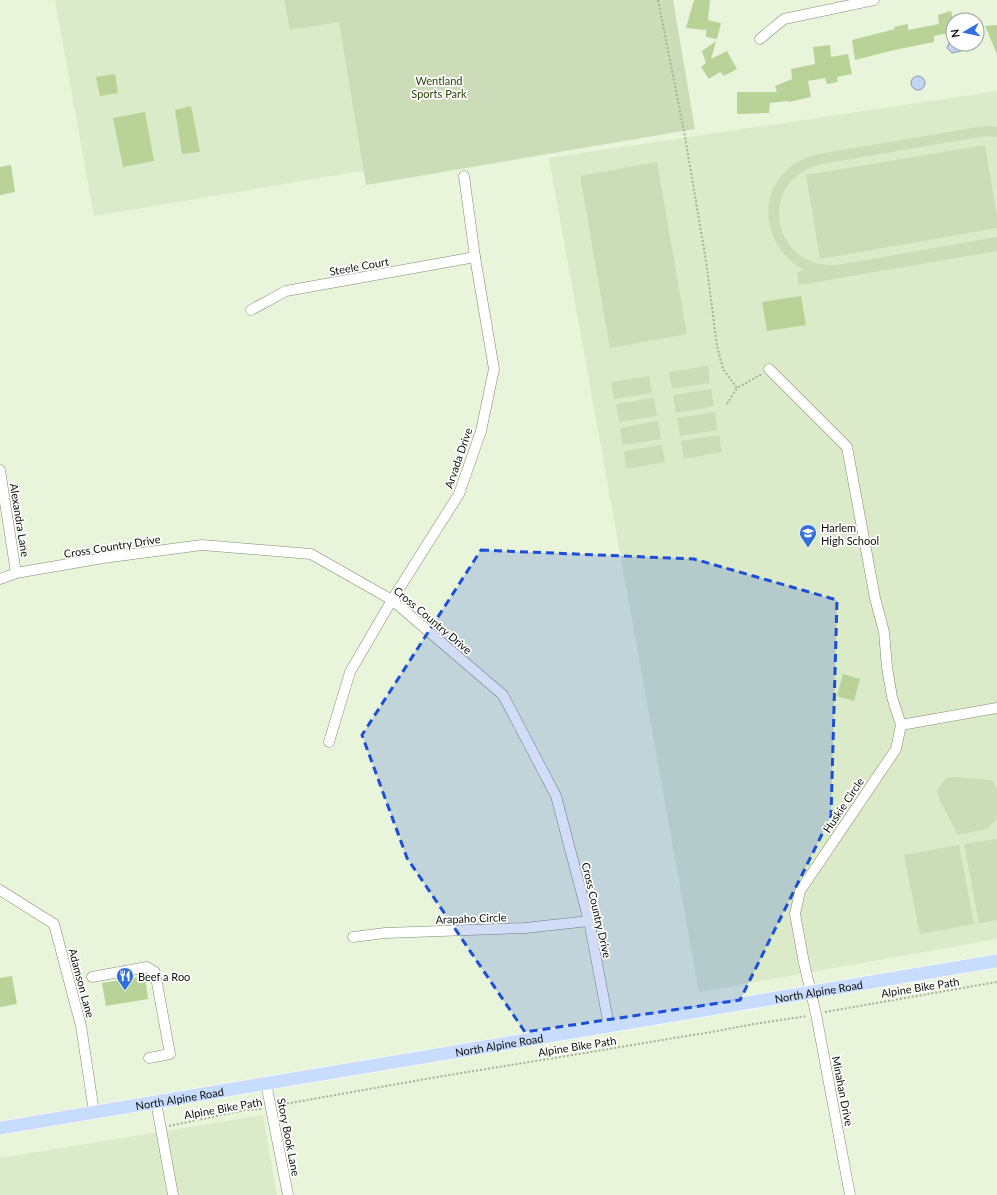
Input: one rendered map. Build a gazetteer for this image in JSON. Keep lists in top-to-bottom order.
{
  "streets": {
    "main road": ["North Alpine Road"],
    "street": [
      "Steele Court",
      "Arvada Drive",
      "Alexandra Lane",
      "Cross Country Drive",
      "Huskie Circle",
      "Arapaho Circle",
      "Adamson Lane",
      "Minahan Drive",
      "Story Book Lane"
    ],
    "path": ["Alpine Bike Path"]
  },
  "crossings": [
    ["Steele Court", "Arvada Drive"],
    ["Arvada Drive", "Cross Country Drive"],
    ["Alexandra Lane", "Cross Country Drive"],
    ["Cross Country Drive", "Arapaho Circle"],
    ["Cross Country Drive", "North Alpine Road"],
    ["Huskie Circle", "North Alpine Road"],
    ["Huskie Circle", "Minahan Drive"],
    ["Adamson Lane", "North Alpine Road"],
    ["Alpine Bike Path", "Minahan Drive"],
    ["Alpine Bike Path", "Story Book Lane"],
    ["North Alpine Road", "Minahan Drive"],
    ["North Alpine Road", "Story Book Lane"]
  ],
  "parks": ["Wentland Sports Park"],
  "places": {
    "school or university": ["Harlem High School"],
    "restaurant": ["Beef a Roo"]
  },
  "north": "left"
}
